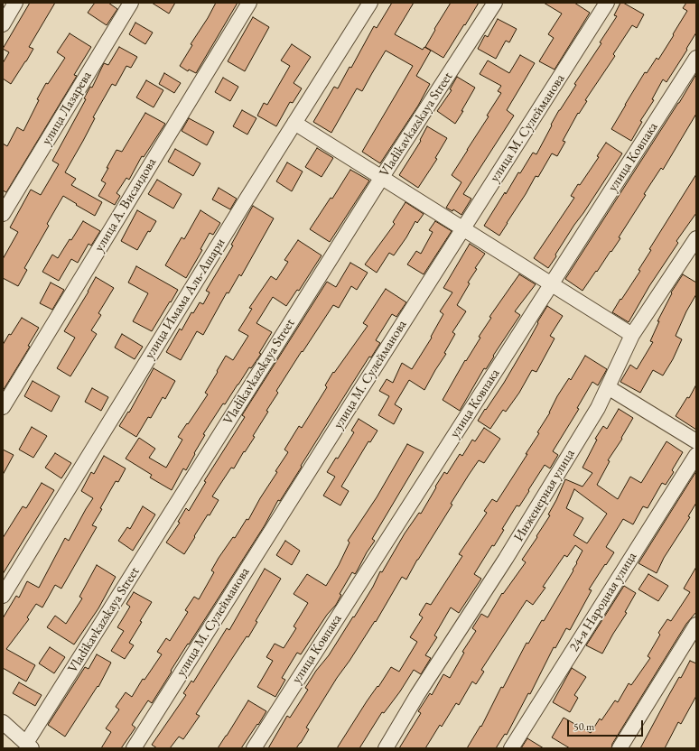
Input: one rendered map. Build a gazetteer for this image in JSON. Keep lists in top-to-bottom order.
{
  "streets": {
    "street": [
      "улица Лазарева",
      "Vladikavkazskaya Street",
      "улица М. Сулейманова",
      "улица Ковпака",
      "улица А. Висаидова",
      "улица Имама Аль-Ашари",
      "Инженерная улица",
      "24-я Народная улица"
    ]
  },
  "scale_bar": "50 m"
}
